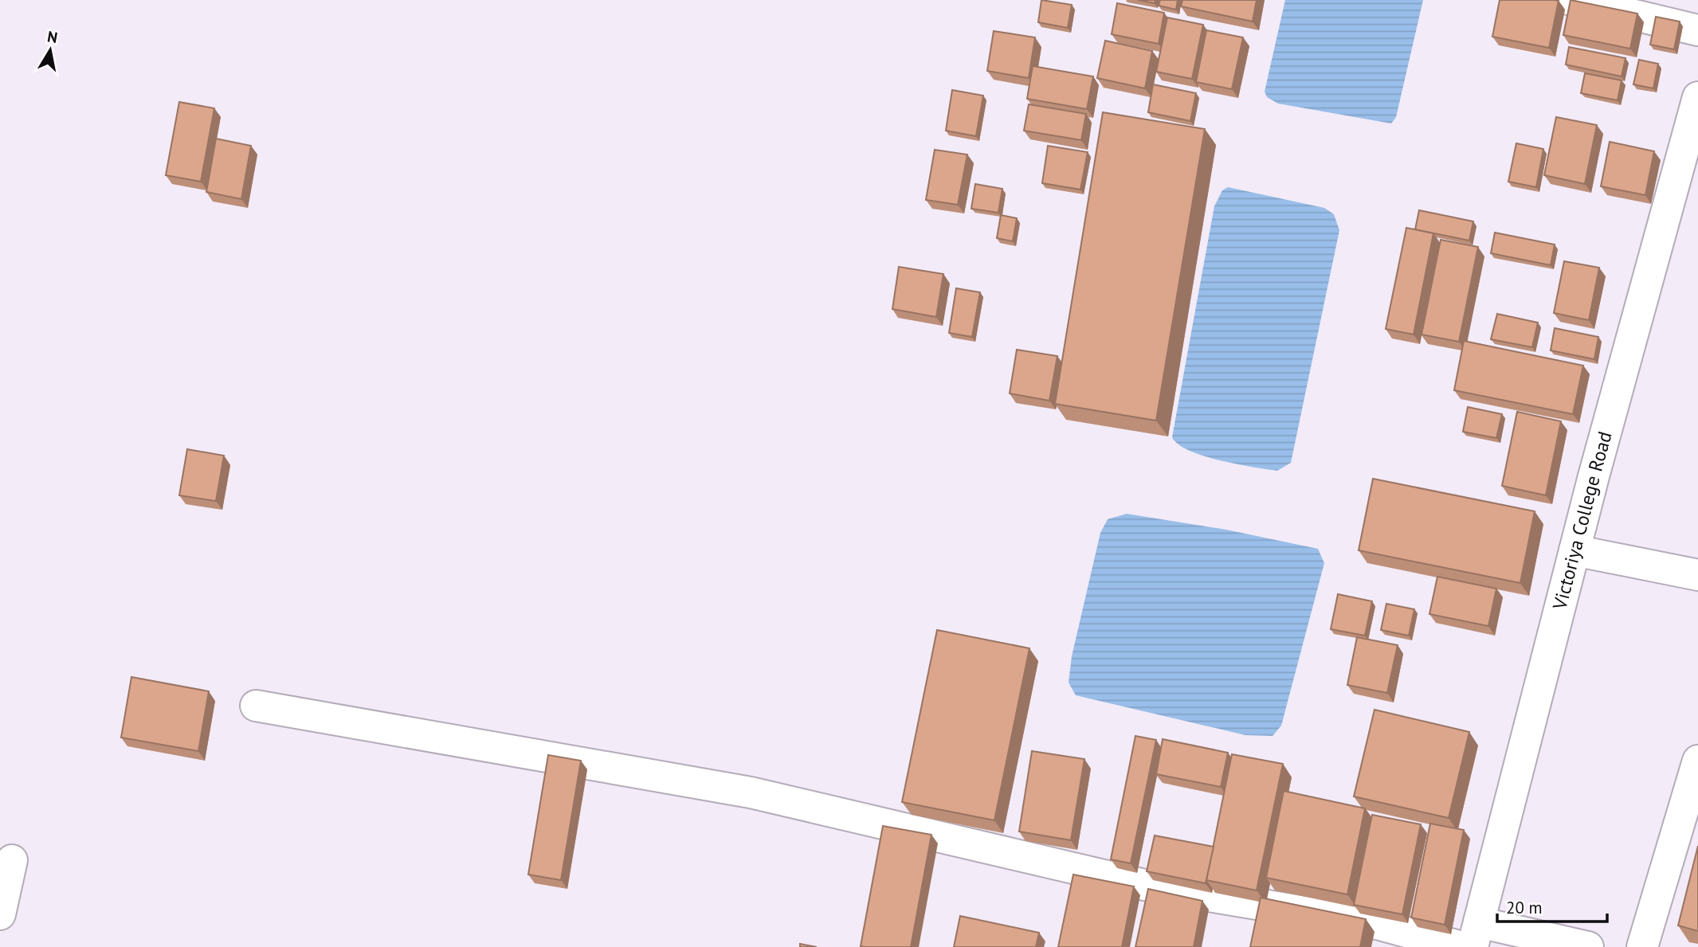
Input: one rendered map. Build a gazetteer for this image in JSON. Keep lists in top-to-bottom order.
{
  "streets": {
    "street": ["Victoriya College Road"]
  },
  "scale_bar": "20 m",
  "north": "top"
}
